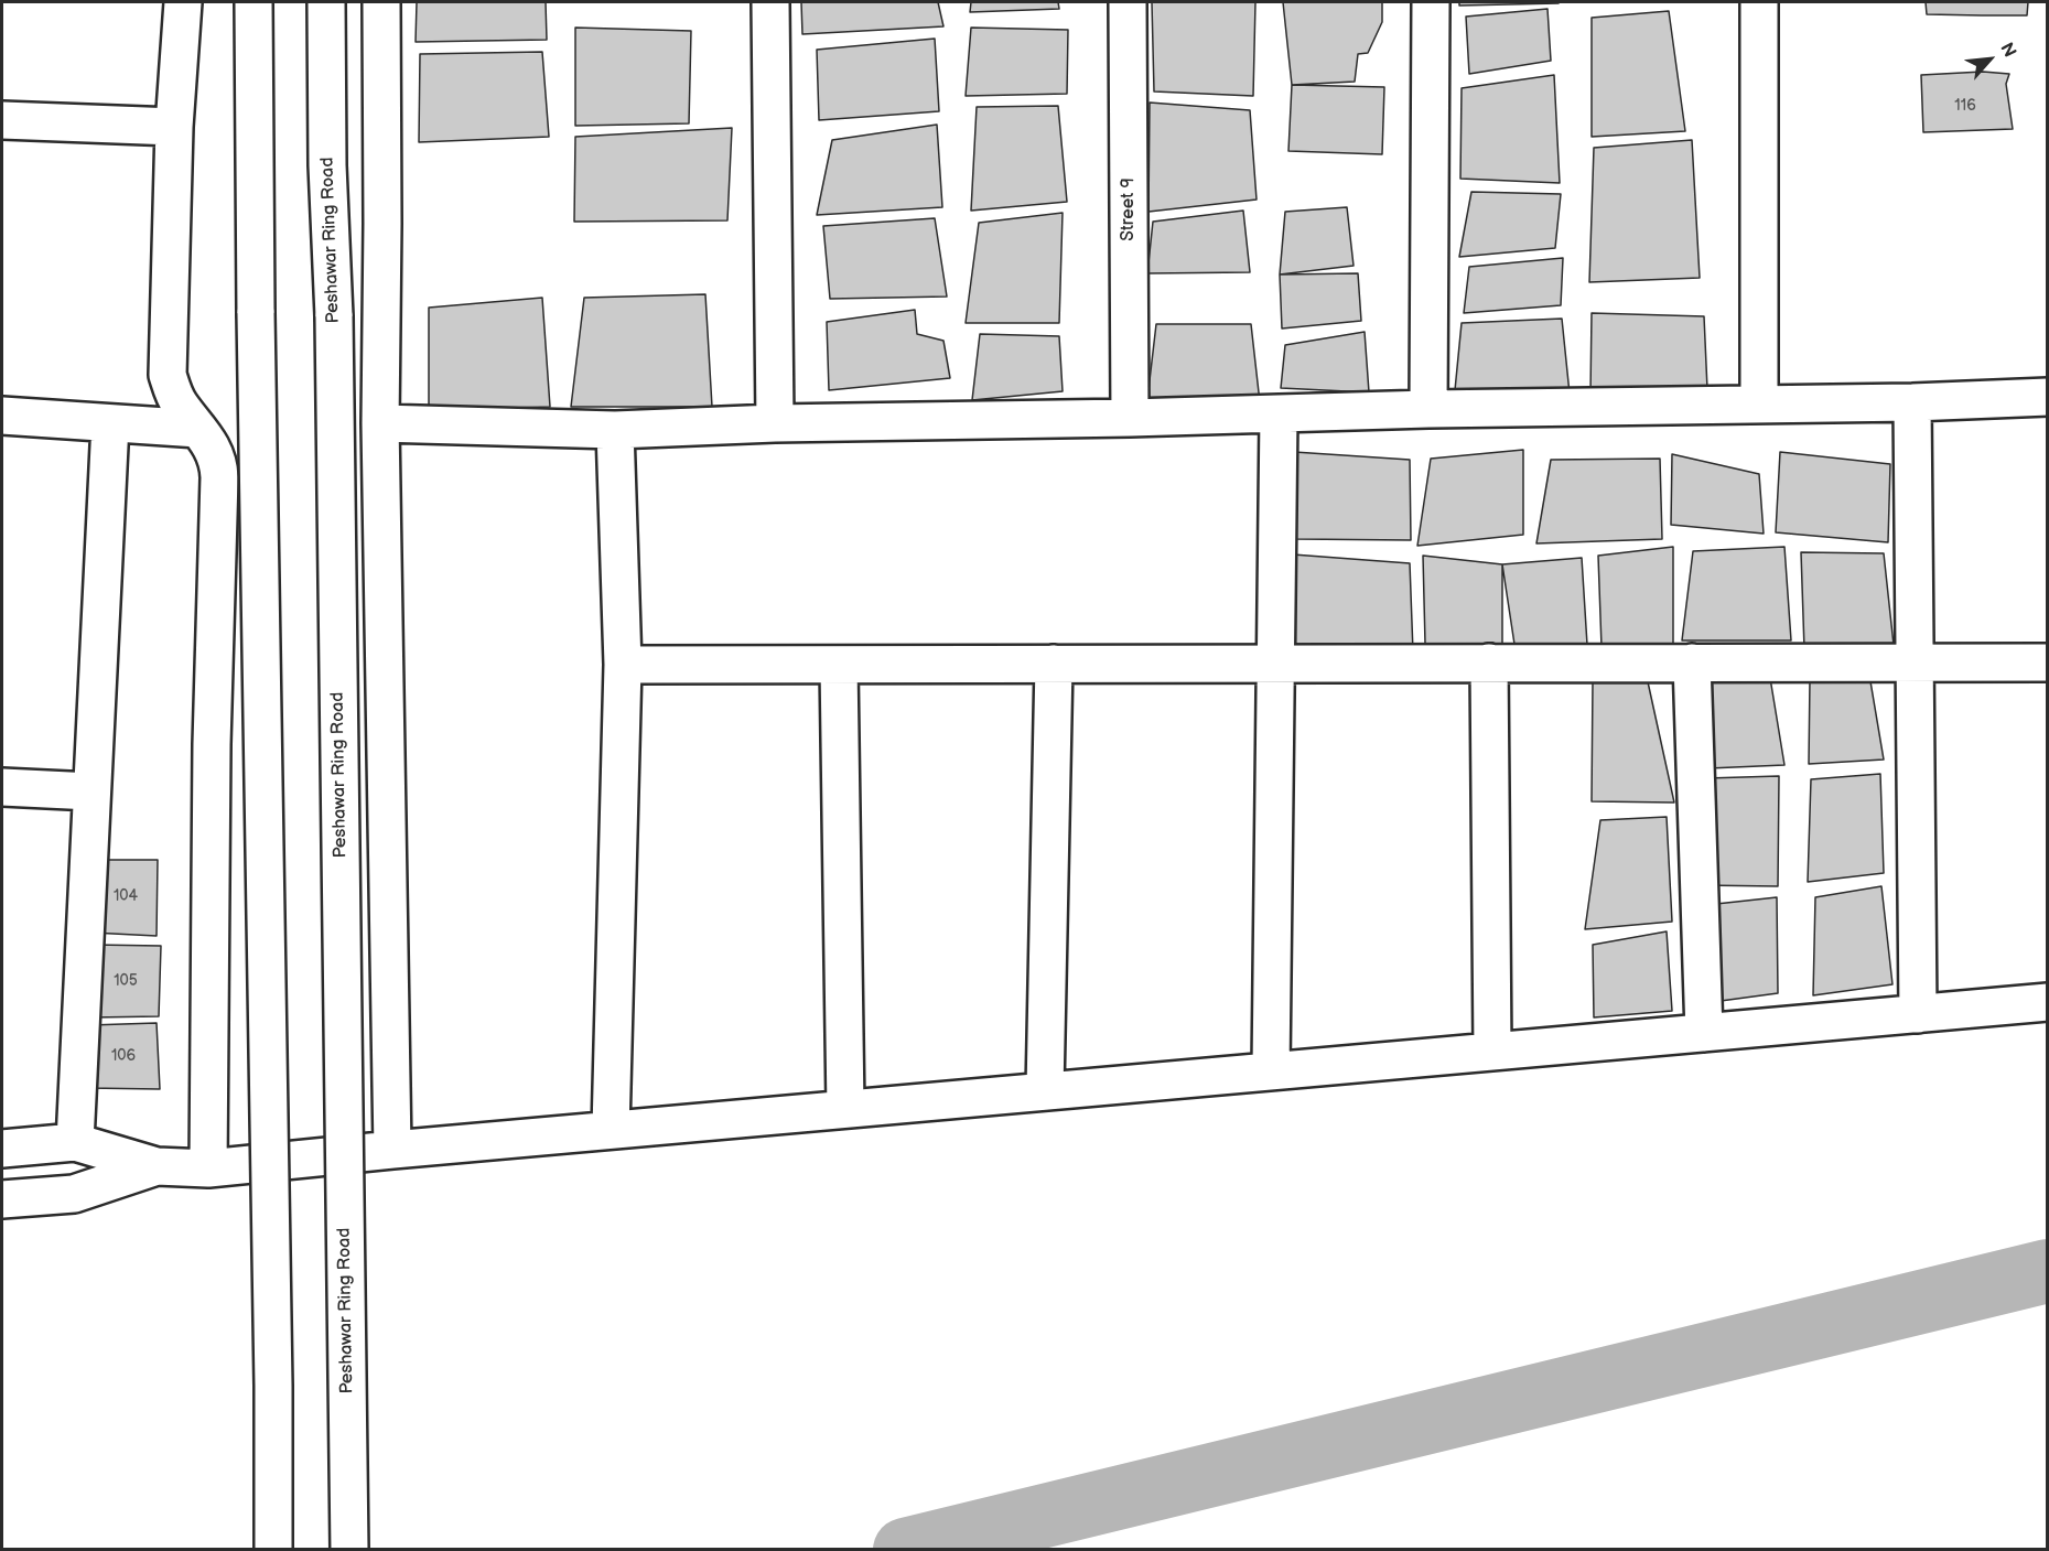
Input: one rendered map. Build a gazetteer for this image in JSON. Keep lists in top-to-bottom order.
{
  "streets": {
    "main road": ["Street 9", "Peshawar Ring Road"]
  },
  "house_numbers": [
    "116",
    "104",
    "105",
    "106"
  ],
  "north": "top right"
}
